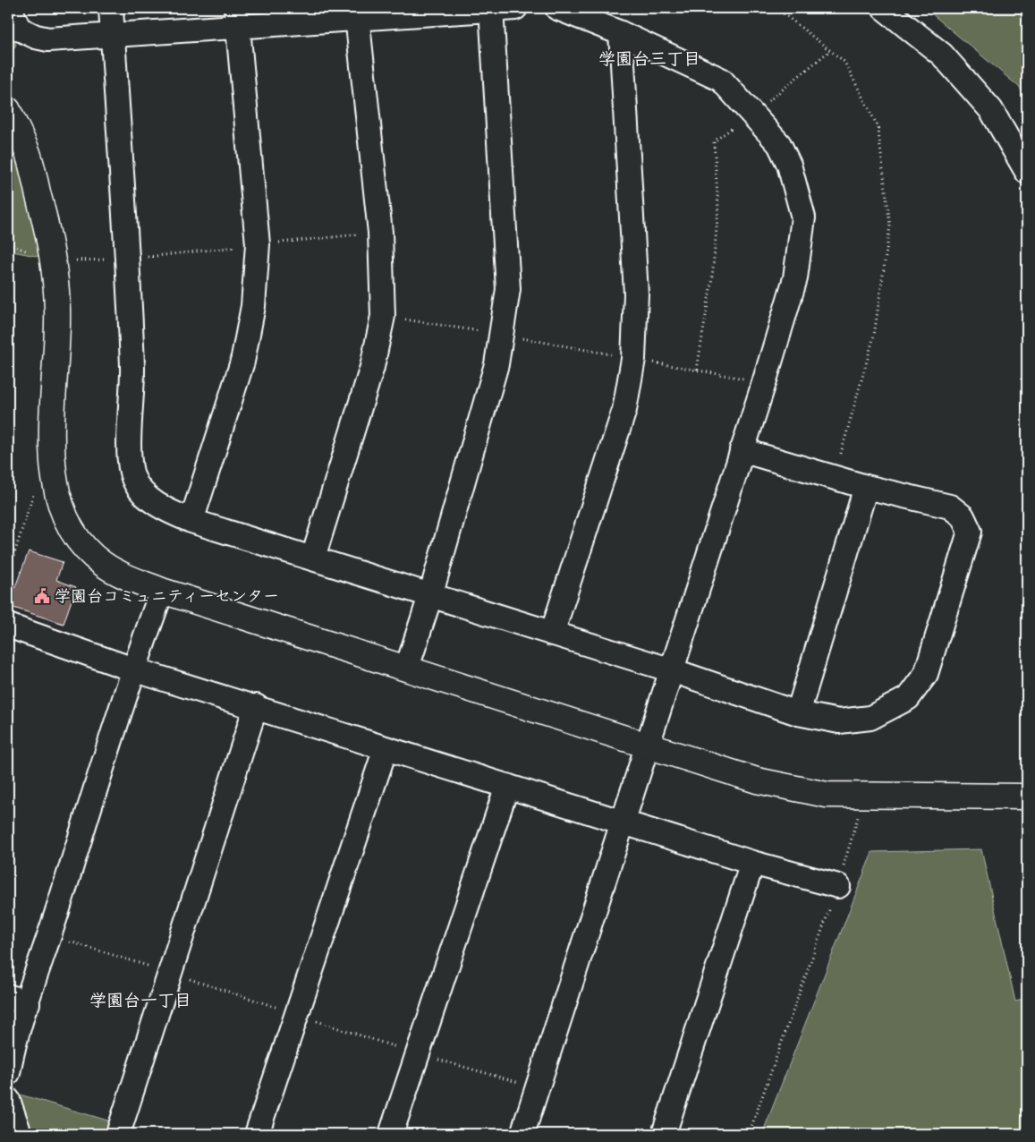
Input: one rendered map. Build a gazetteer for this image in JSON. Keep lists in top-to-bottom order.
{
  "districts": ["学園台三丁目", "学園台一丁目"],
  "places": {
    "public building": ["学園台コミュニティーセンター"]
  }
}
